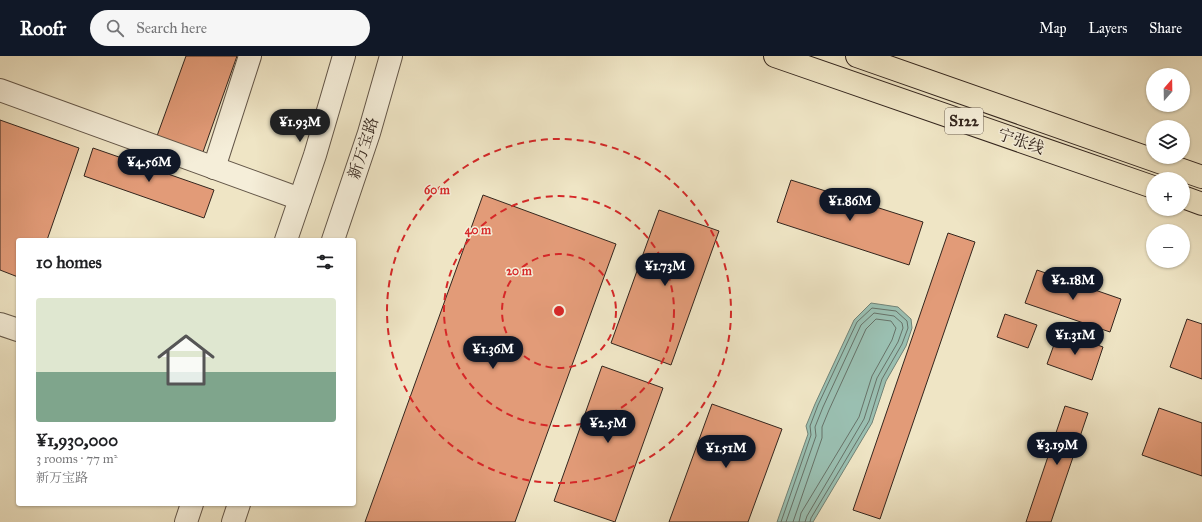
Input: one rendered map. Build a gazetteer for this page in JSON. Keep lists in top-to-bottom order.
{
  "streets": {
    "main road": ["S122", "宁张线"],
    "street": ["新万宝路"]
  },
  "north": "top",
  "page": {
    "header": "Roofr",
    "search": "Search here",
    "nav": ["Map", "Layers", "Share"],
    "map_buttons": ["+", "−"],
    "price": [
      "¥1.93M",
      "¥4.56M",
      "¥1.86M",
      "¥1.73M",
      "¥2.18M",
      "¥1.31M",
      "¥1.36M",
      "¥2.5M",
      "¥3.19M",
      "¥1.51M"
    ],
    "heading": "10 homes",
    "list": [
      {
        "name": "¥1,930,000",
        "note": "3 rooms · 77 m² · 新万宝路"
      }
    ]
  },
  "rings": ["60 m", "40 m", "20 m"]
}
